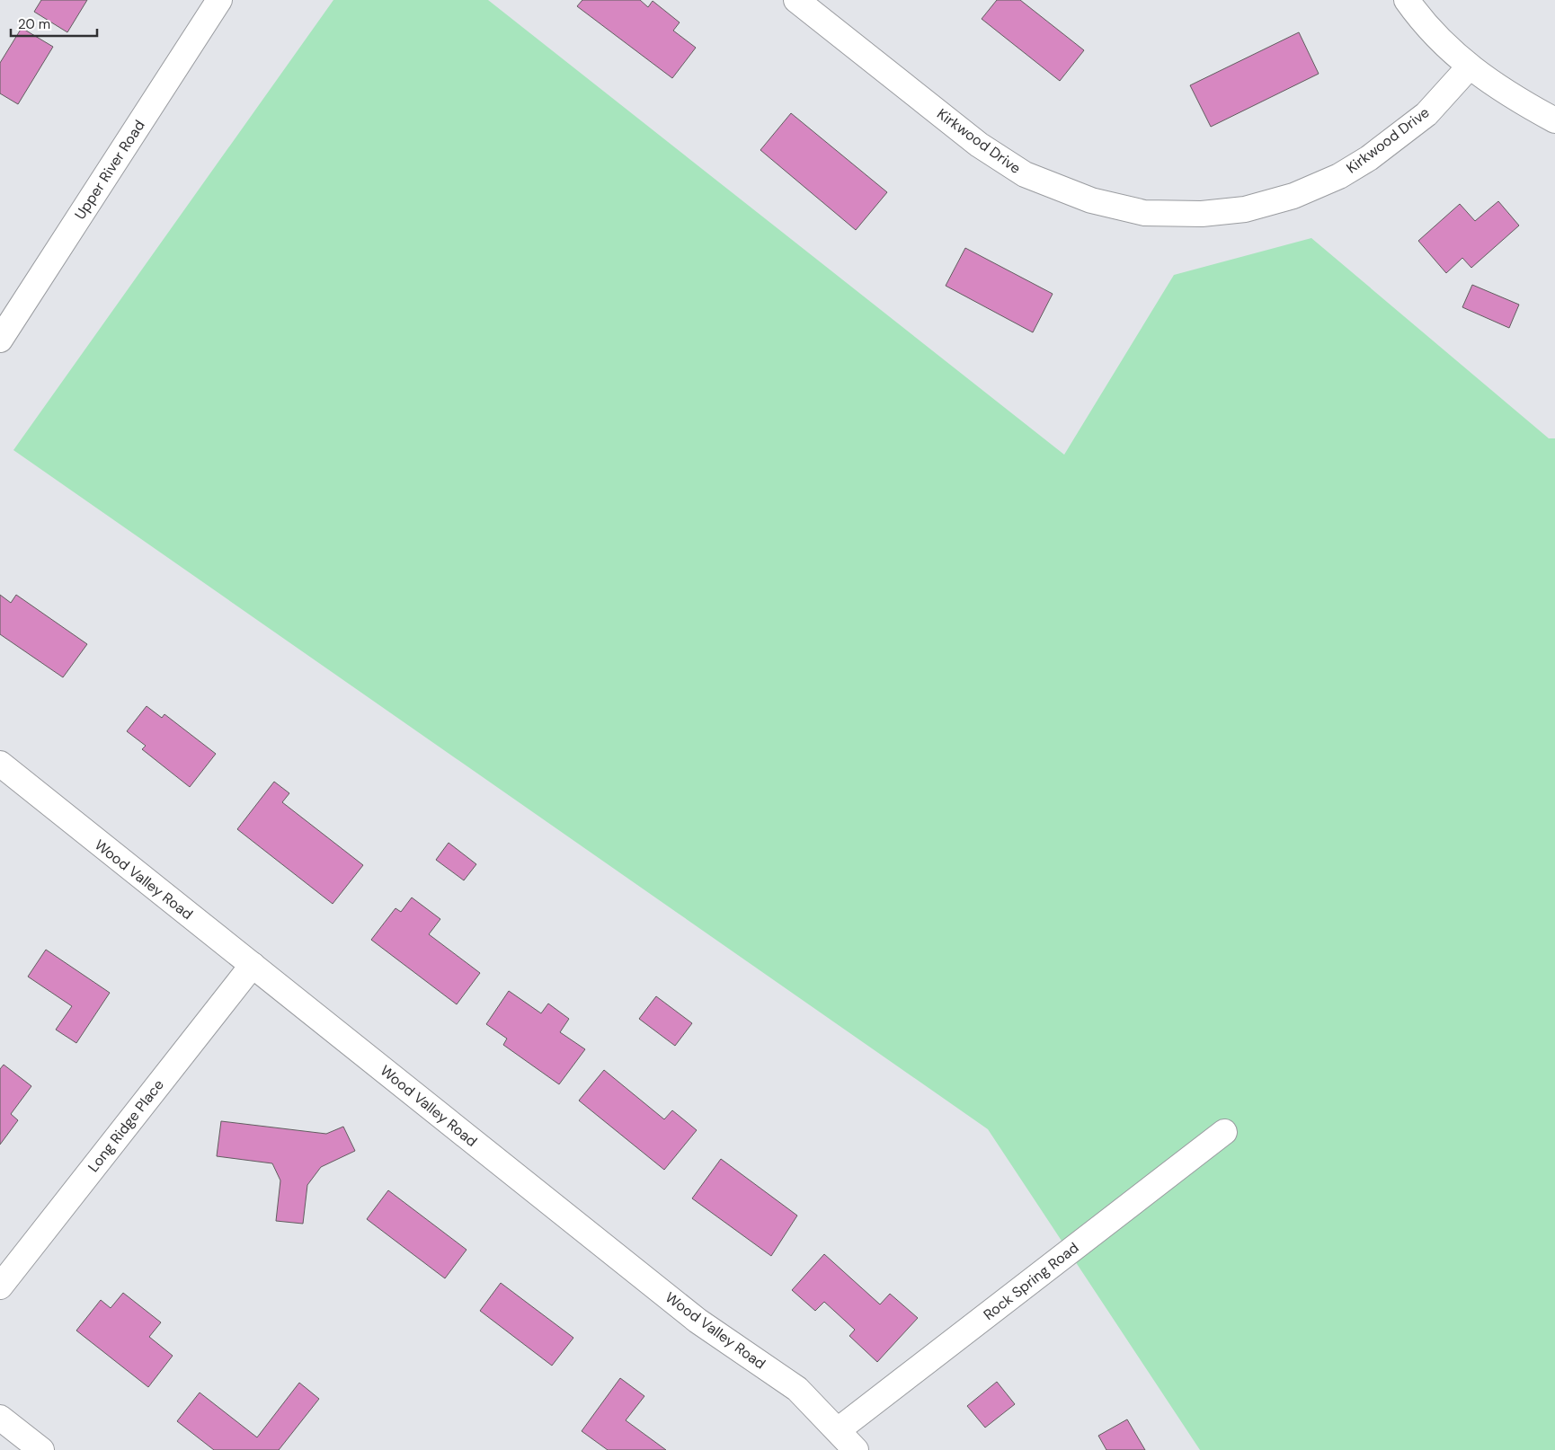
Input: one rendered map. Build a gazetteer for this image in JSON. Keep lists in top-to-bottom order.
{
  "streets": {
    "street": [
      "Kirkwood Drive",
      "Upper River Road",
      "Wood Valley Road",
      "Long Ridge Place",
      "Rock Spring Road"
    ]
  },
  "crossings": [
    ["Wood Valley Road", "Long Ridge Place"],
    ["Wood Valley Road", "Rock Spring Road"]
  ],
  "scale_bar": "20 m"
}
